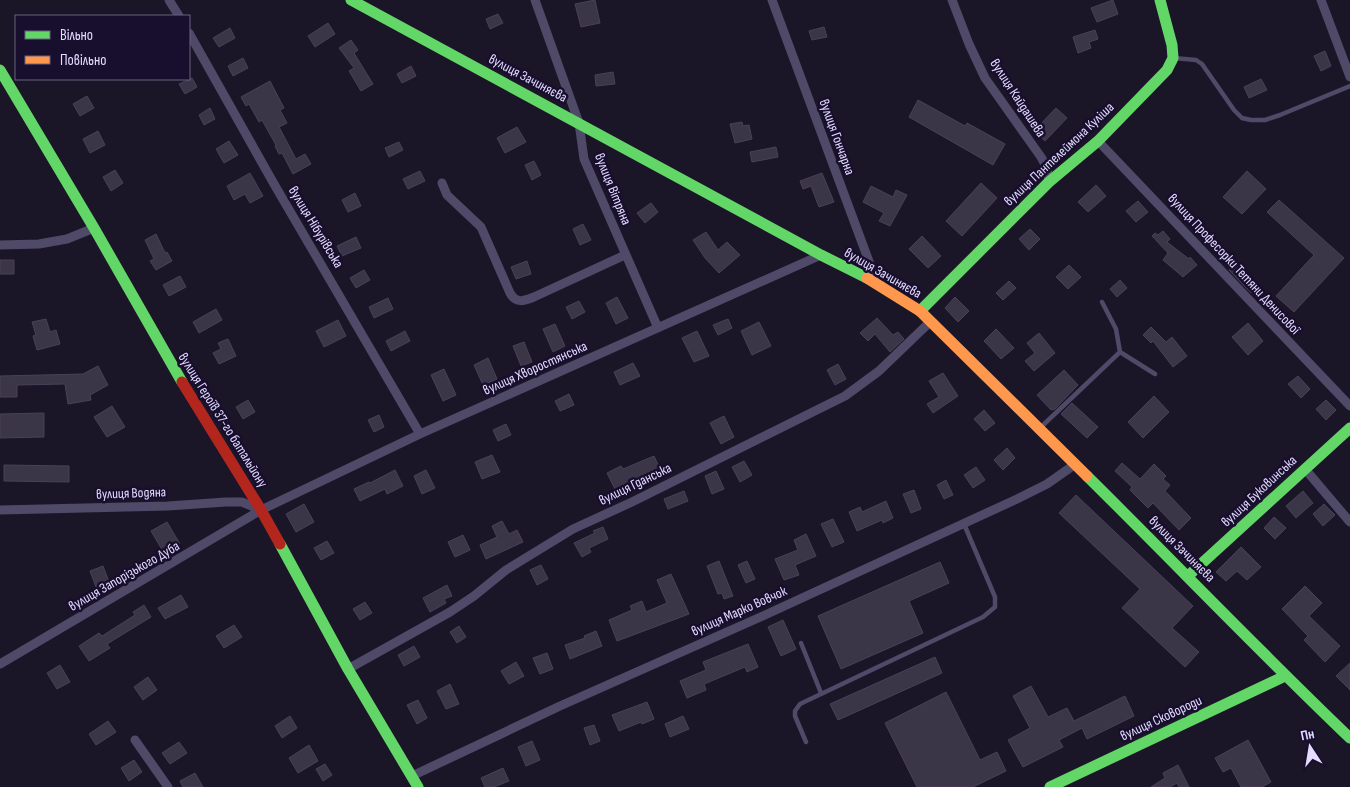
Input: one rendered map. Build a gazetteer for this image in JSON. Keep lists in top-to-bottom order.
{
  "streets": {
    "street": [
      "вулиця Зачиняєва",
      "вулиця Кайдашева",
      "вулиця Гончарна",
      "вулиця Пантелеймона Куліша",
      "вулиця Вітряна",
      "вулиця Нібурівська",
      "вулиця Професорки Тетяни Денисової",
      "вулиця Хворостянська",
      "вулиця Героїв 37-го батальйону",
      "вулиця Гданська",
      "вулиця Буковинська",
      "вулиця Водяна",
      "вулиця Запорізького Дуба",
      "вулиця Марко Вовчок",
      "вулиця Сковороди"
    ]
  },
  "crossings": [
    ["вулиця Зачиняєва", "вулиця Гончарна"],
    ["вулиця Зачиняєва", "вулиця Пантелеймона Куліша"],
    ["вулиця Зачиняєва", "вулиця Вітряна"],
    ["вулиця Зачиняєва", "вулиця Хворостянська"],
    ["вулиця Зачиняєва", "вулиця Гданська"],
    ["вулиця Зачиняєва", "вулиця Буковинська"],
    ["вулиця Зачиняєва", "вулиця Марко Вовчок"],
    ["вулиця Зачиняєва", "вулиця Сковороди"],
    ["вулиця Кайдашева", "вулиця Пантелеймона Куліша"],
    ["вулиця Пантелеймона Куліша", "вулиця Професорки Тетяни Денисової"],
    ["вулиця Вітряна", "вулиця Хворостянська"],
    ["вулиця Нібурівська", "вулиця Хворостянська"],
    ["вулиця Хворостянська", "вулиця Героїв 37-го батальйону"],
    ["вулиця Хворостянська", "вулиця Водяна"],
    ["вулиця Хворостянська", "вулиця Запорізького Дуба"],
    ["вулиця Героїв 37-го батальйону", "вулиця Гданська"],
    ["вулиця Героїв 37-го батальйону", "вулиця Водяна"],
    ["вулиця Героїв 37-го батальйону", "вулиця Запорізького Дуба"],
    ["вулиця Героїв 37-го батальйону", "вулиця Марко Вовчок"],
    ["вулиця Водяна", "вулиця Запорізького Дуба"]
  ],
  "legend": ["Вільно", "Повільно"],
  "north": "top"
}
